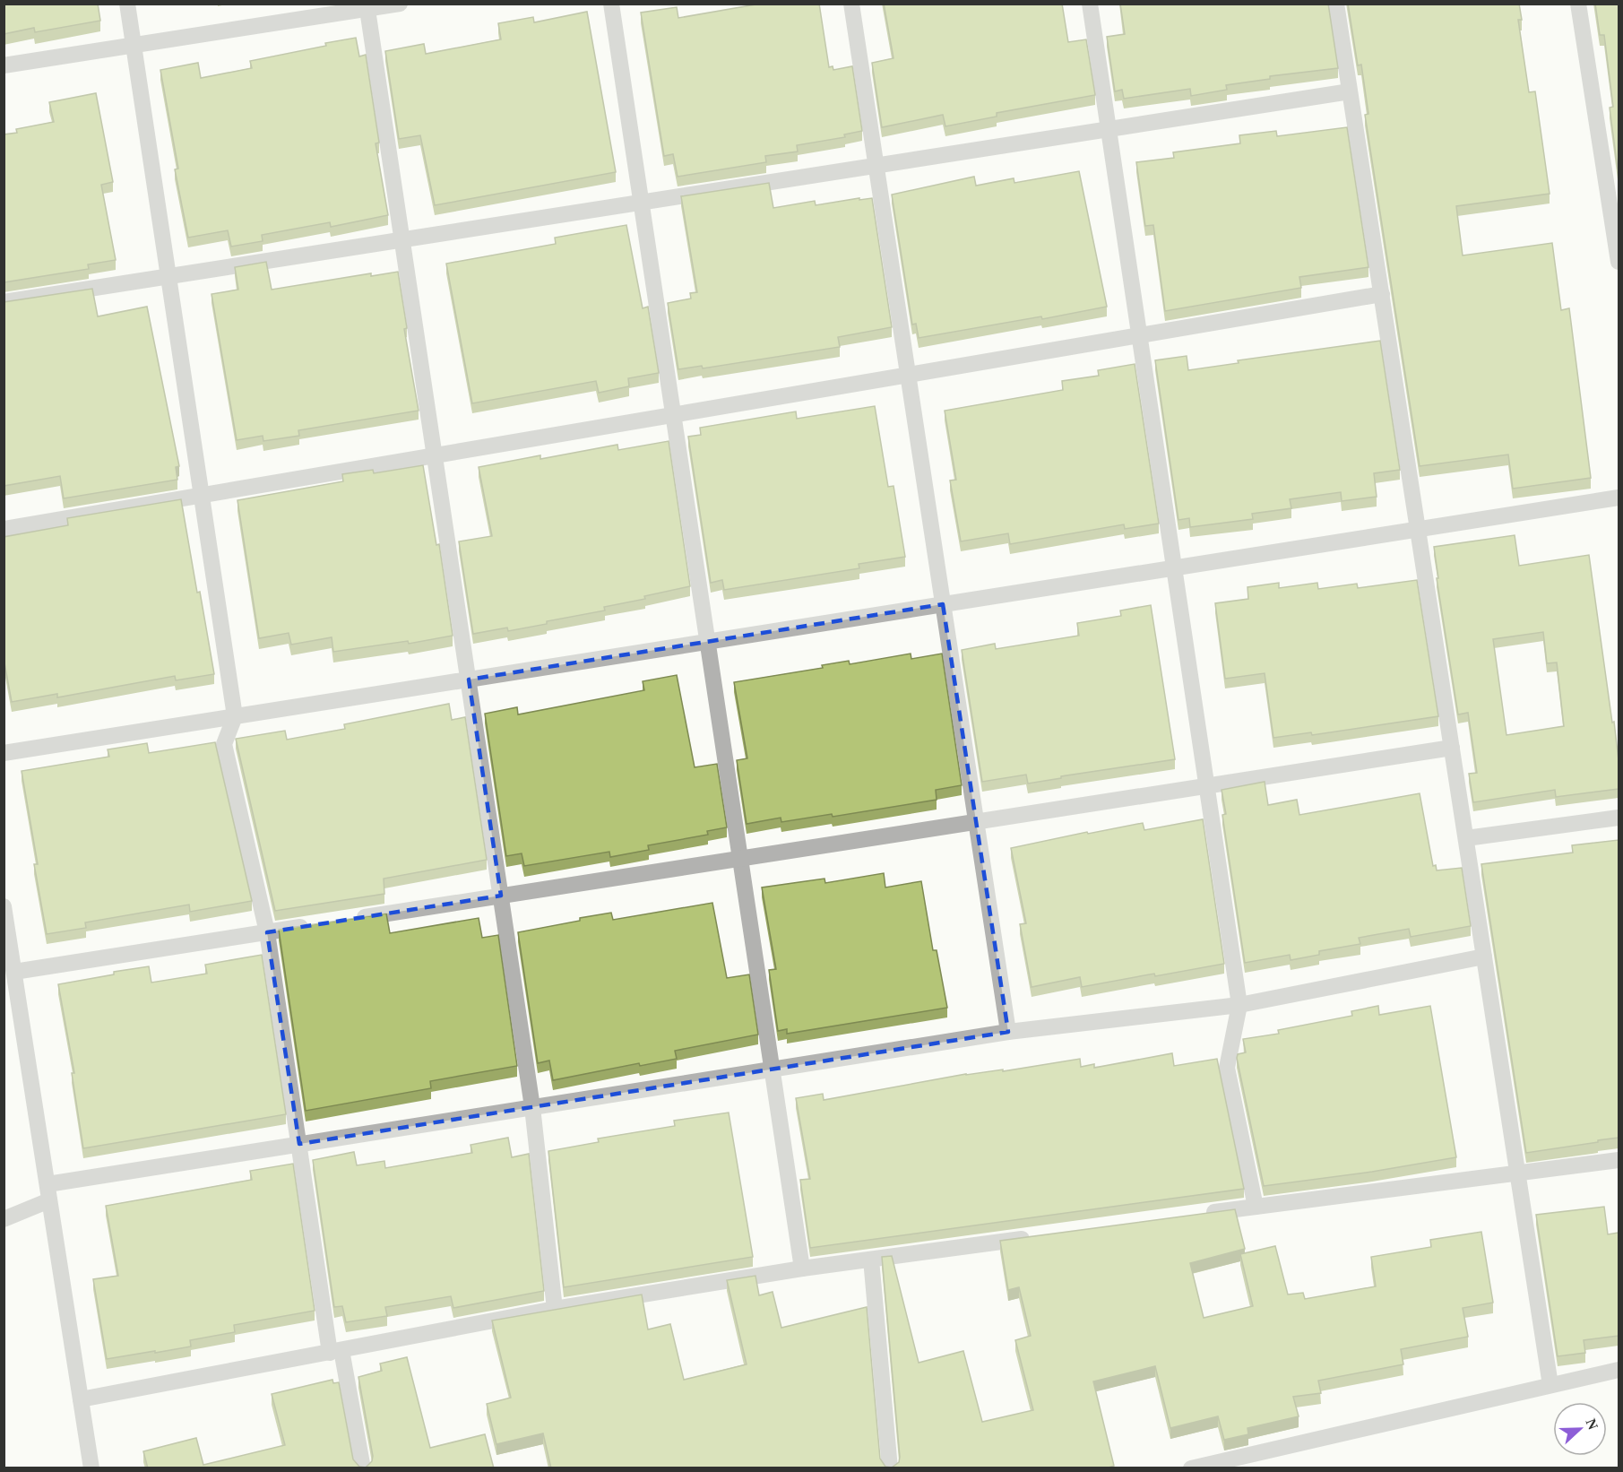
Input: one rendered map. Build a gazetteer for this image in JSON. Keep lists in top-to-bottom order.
{
  "north": "right"
}
